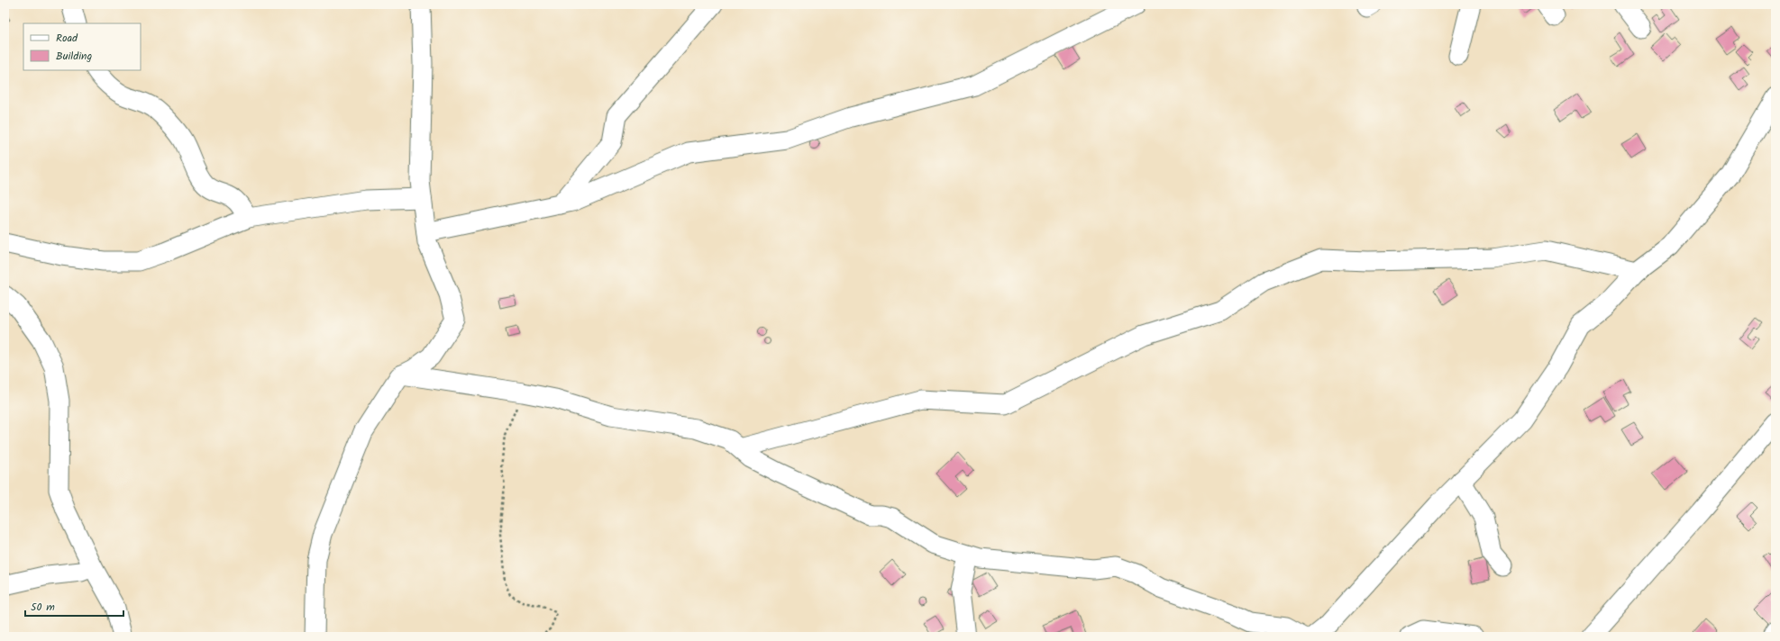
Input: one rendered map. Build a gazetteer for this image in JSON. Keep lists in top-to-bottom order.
{
  "legend": ["Road", "Building"],
  "scale_bar": "50 m"
}
